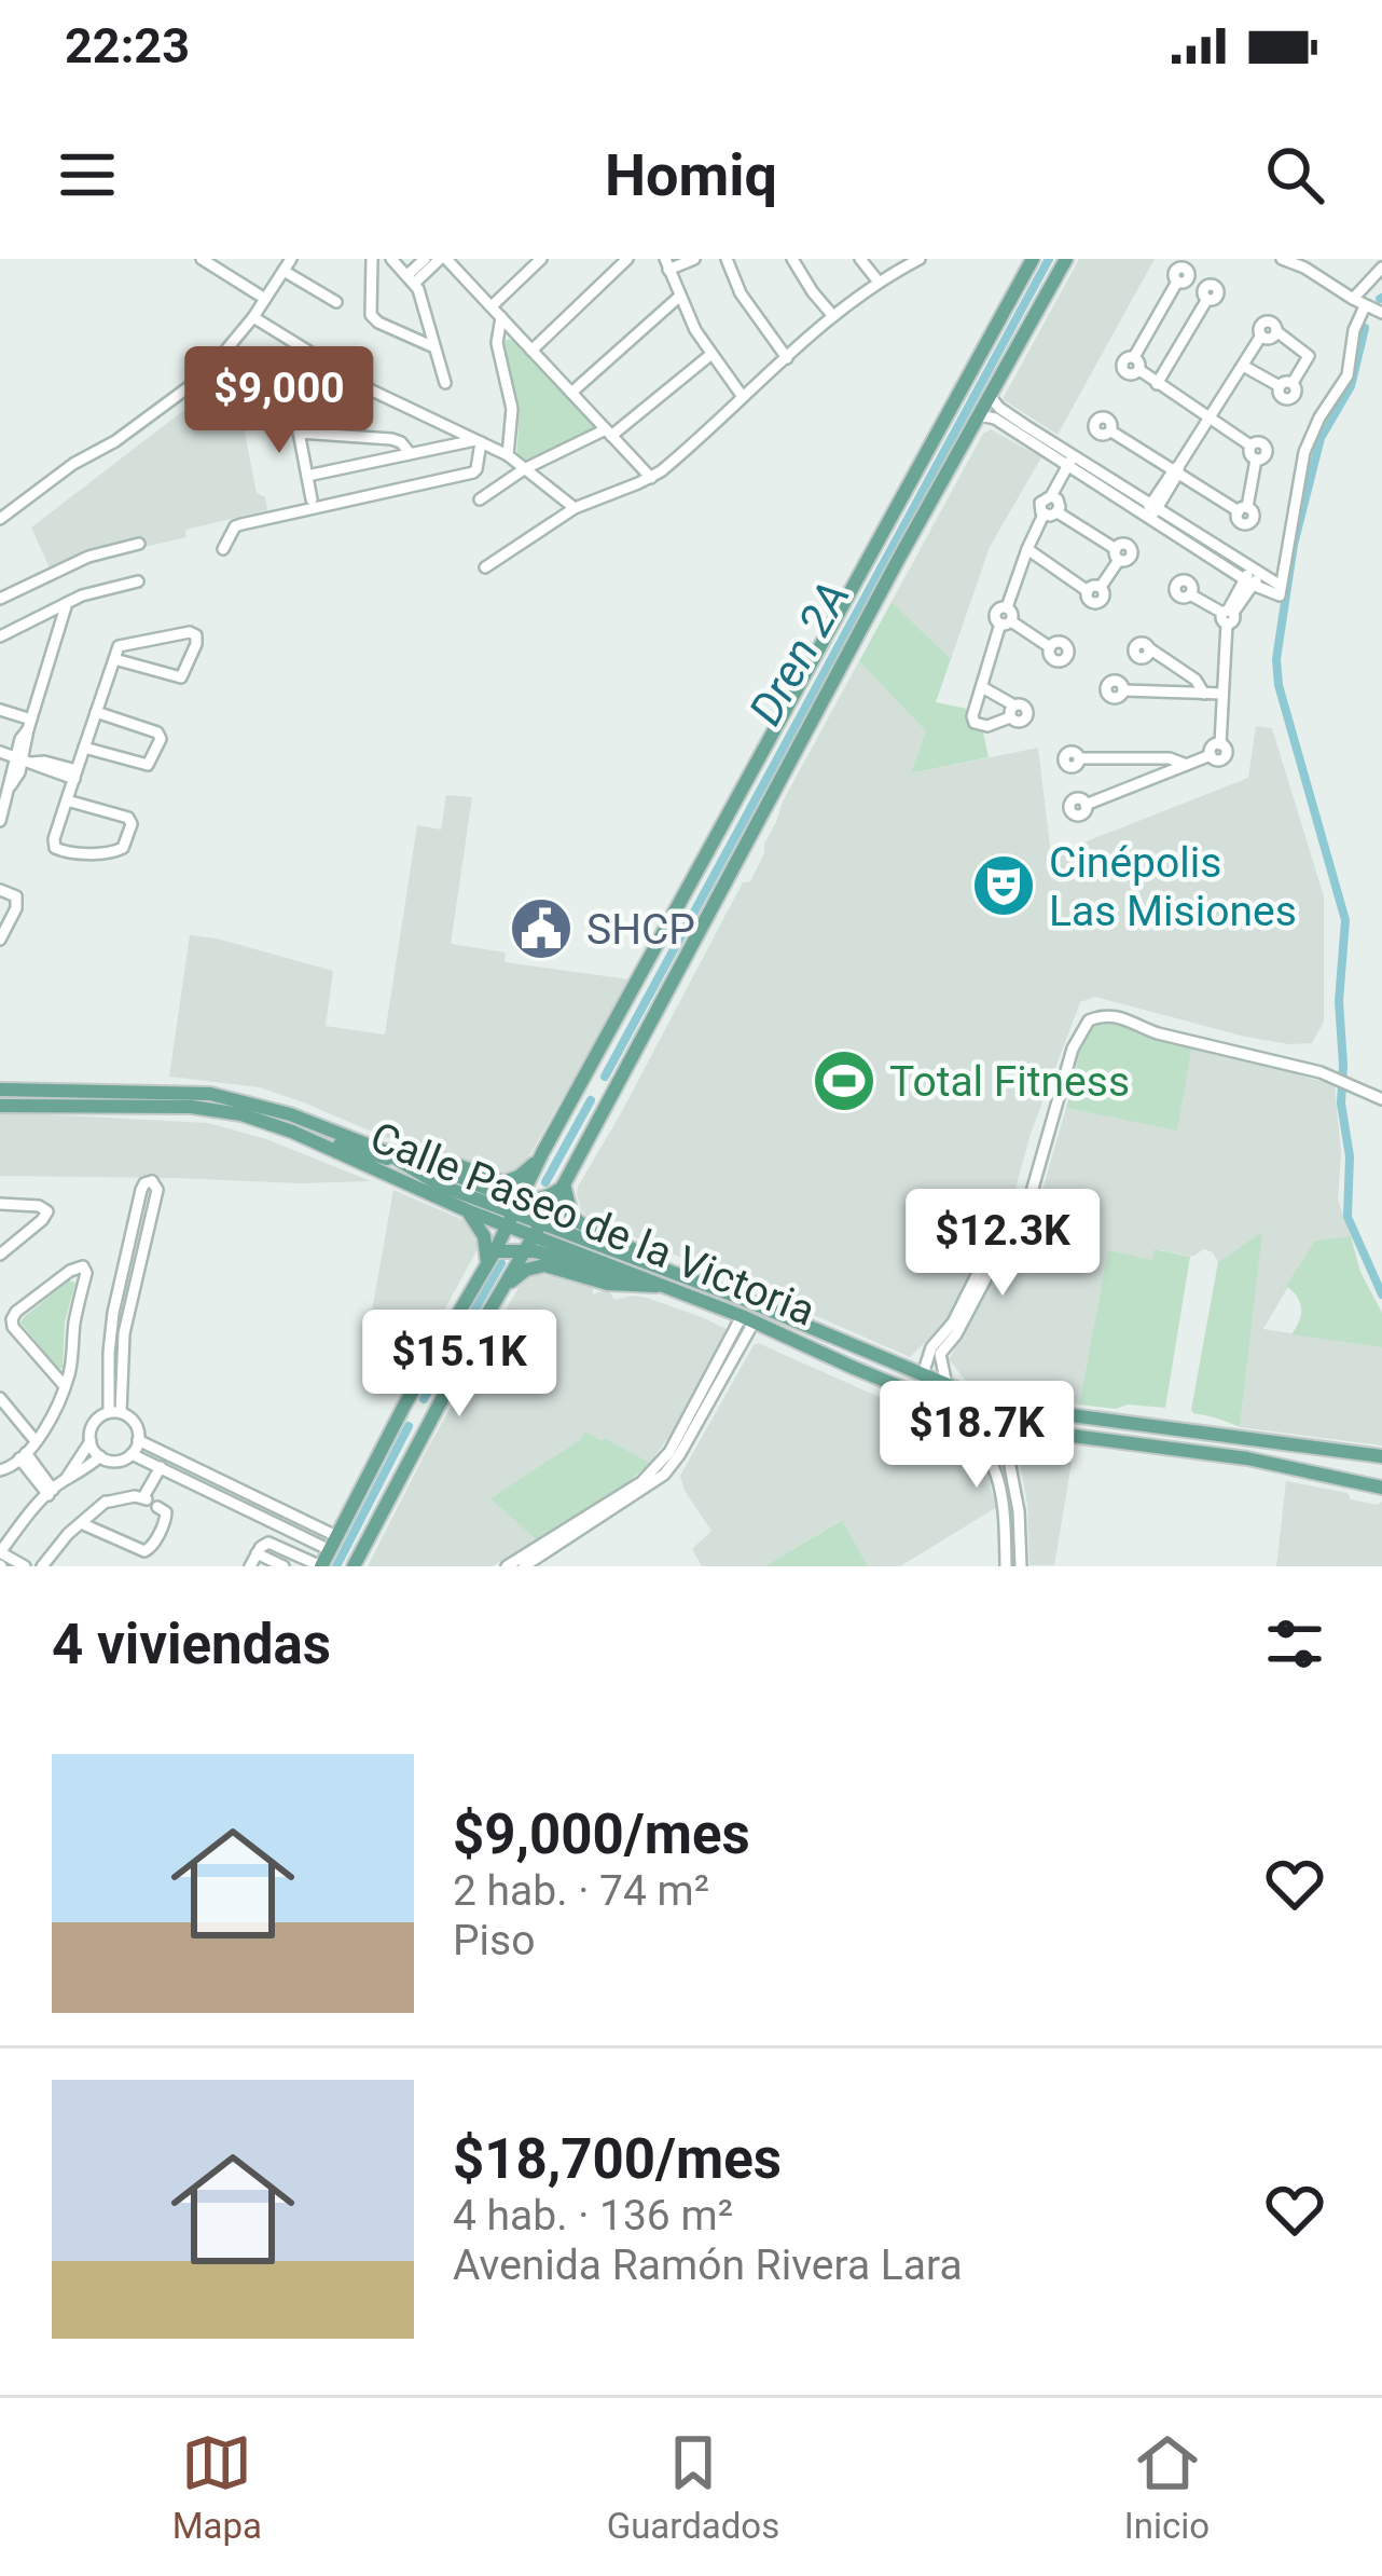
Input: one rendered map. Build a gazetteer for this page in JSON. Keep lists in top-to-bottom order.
{
  "streets": {
    "main road": ["Calle Paseo de la Victoria"]
  },
  "water": ["Dren 2A"],
  "places": {
    "theatre": ["Cinépolis Las Misiones"],
    "public building": ["SHCP"],
    "sports": ["Total Fitness"]
  },
  "page": {
    "status": "22:23",
    "header": "Homiq",
    "price": [
      "$9,000",
      "$12.3K",
      "$15.1K",
      "$18.7K"
    ],
    "heading": "4 viviendas",
    "list": [
      {
        "name": "$9,000/mes",
        "note": "2 hab. · 74 m² · Piso"
      },
      {
        "name": "$18,700/mes",
        "note": "4 hab. · 136 m² · Avenida Ramón Rivera Lara"
      }
    ],
    "tabs": ["Mapa", "Guardados", "Inicio"]
  }
}
